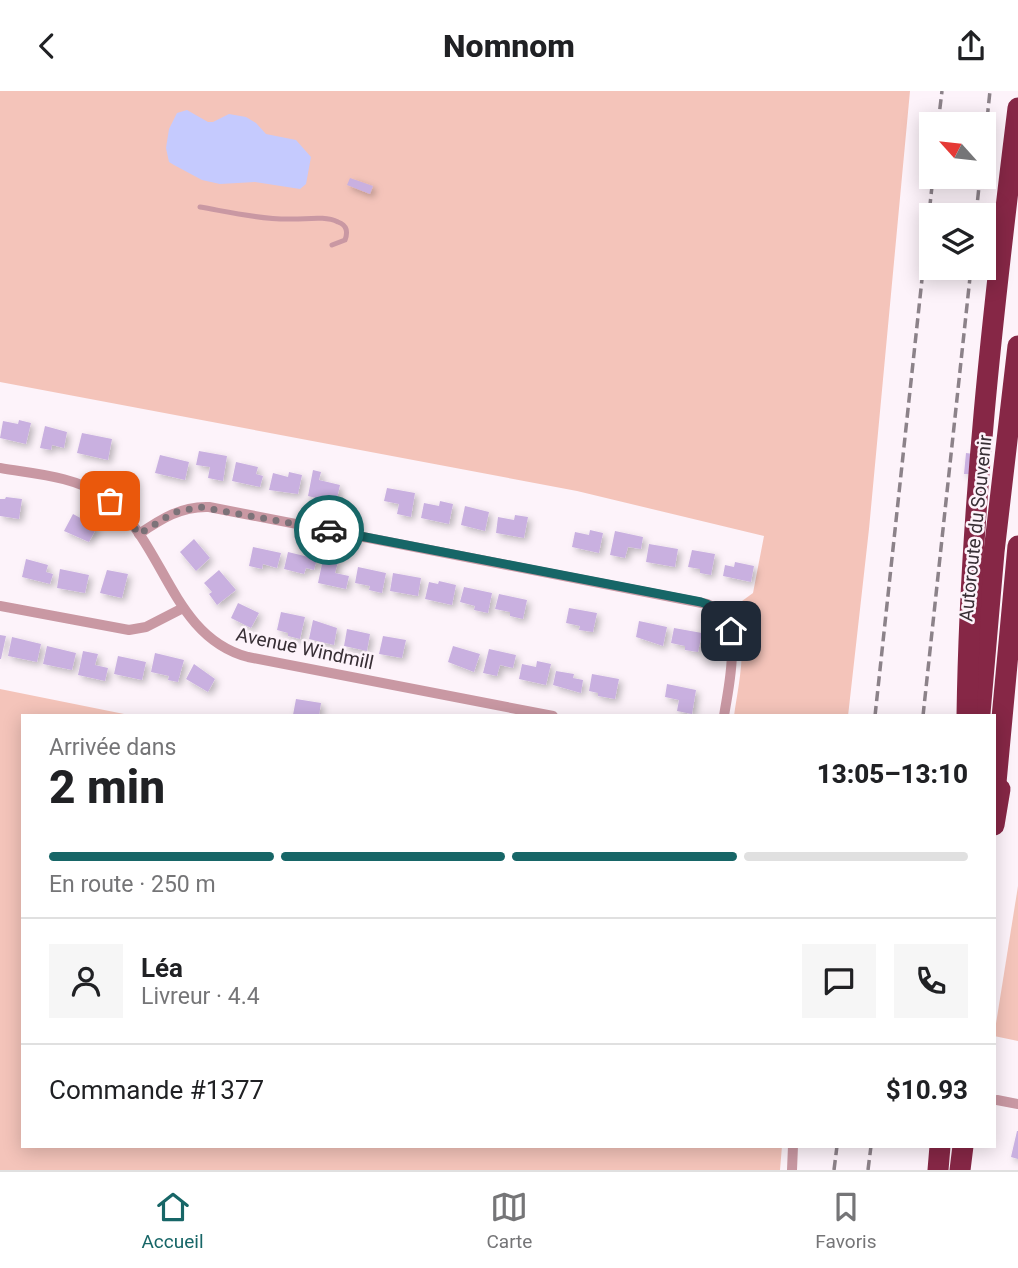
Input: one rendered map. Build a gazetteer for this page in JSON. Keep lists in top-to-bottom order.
{
  "streets": {
    "highway": ["Autoroute du Souvenir"],
    "street": ["Avenue Windmill"]
  },
  "north": "top left",
  "page": {
    "header": "Nomnom",
    "heading": ["2 min", "Arrivée dans", "13:05–13:10"],
    "panel": [
      "Léa",
      "Livreur · 4.4",
      "Commande #1377",
      "$10.93"
    ],
    "bar": "En route · 250 m",
    "tabs": ["Accueil", "Carte", "Favoris"]
  }
}
